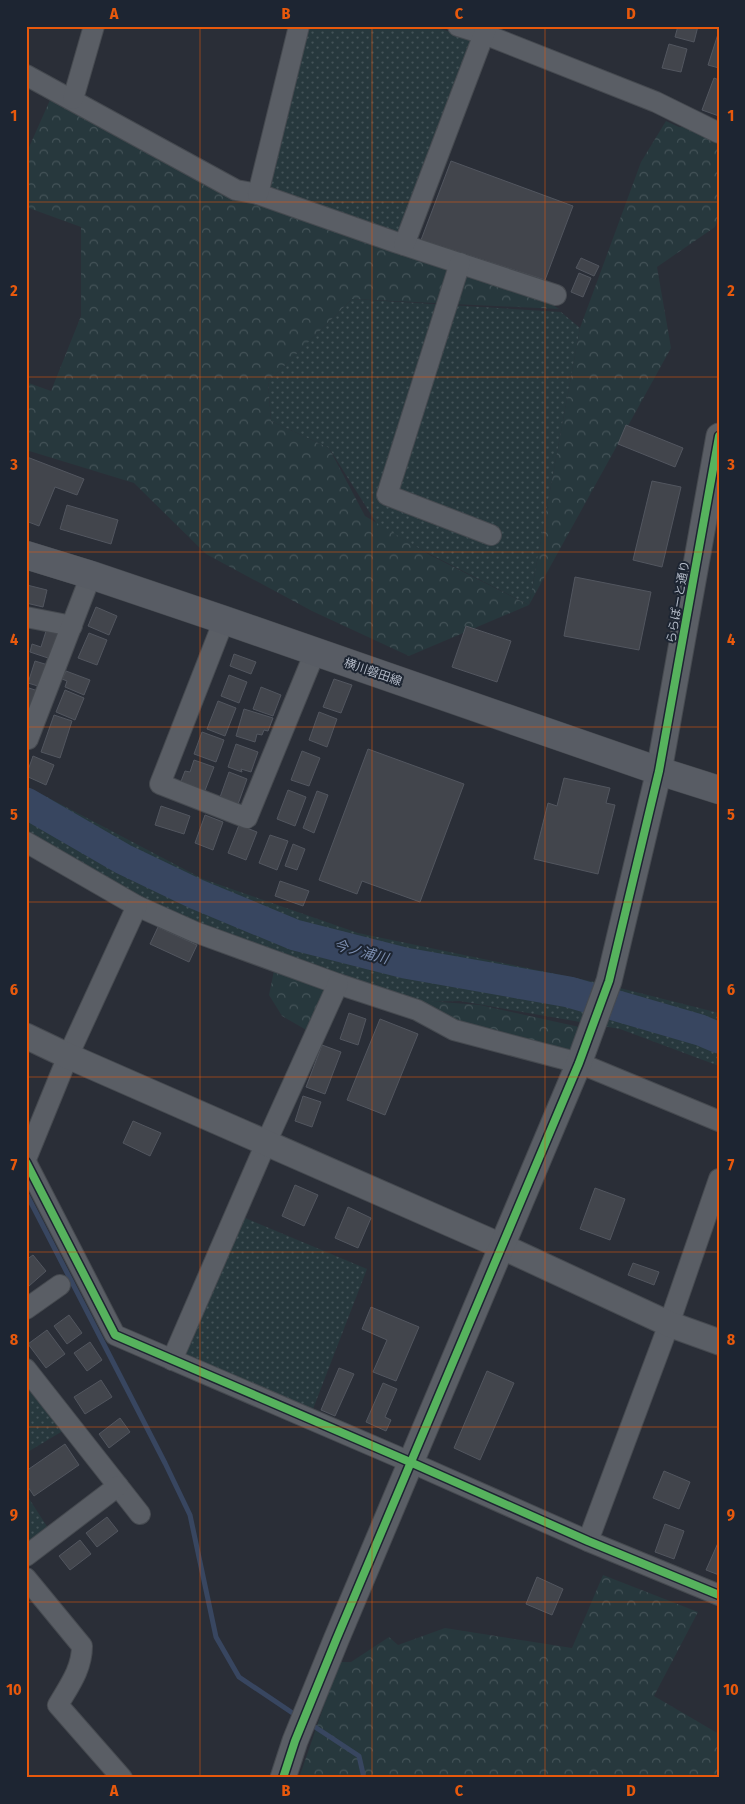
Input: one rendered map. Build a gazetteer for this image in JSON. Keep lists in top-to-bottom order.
{
  "streets": {
    "main road": ["横川磐田線"],
    "street": ["ららぽーと通り"]
  },
  "crossings": [
    ["ららぽーと通り", "横川磐田線"]
  ],
  "water": ["今ノ浦川"],
  "grid": {
    "columns": [
      "A",
      "B",
      "C",
      "D"
    ],
    "rows": [
      "1",
      "2",
      "3",
      "4",
      "5",
      "6",
      "7",
      "8",
      "9",
      "10"
    ]
  }
}
